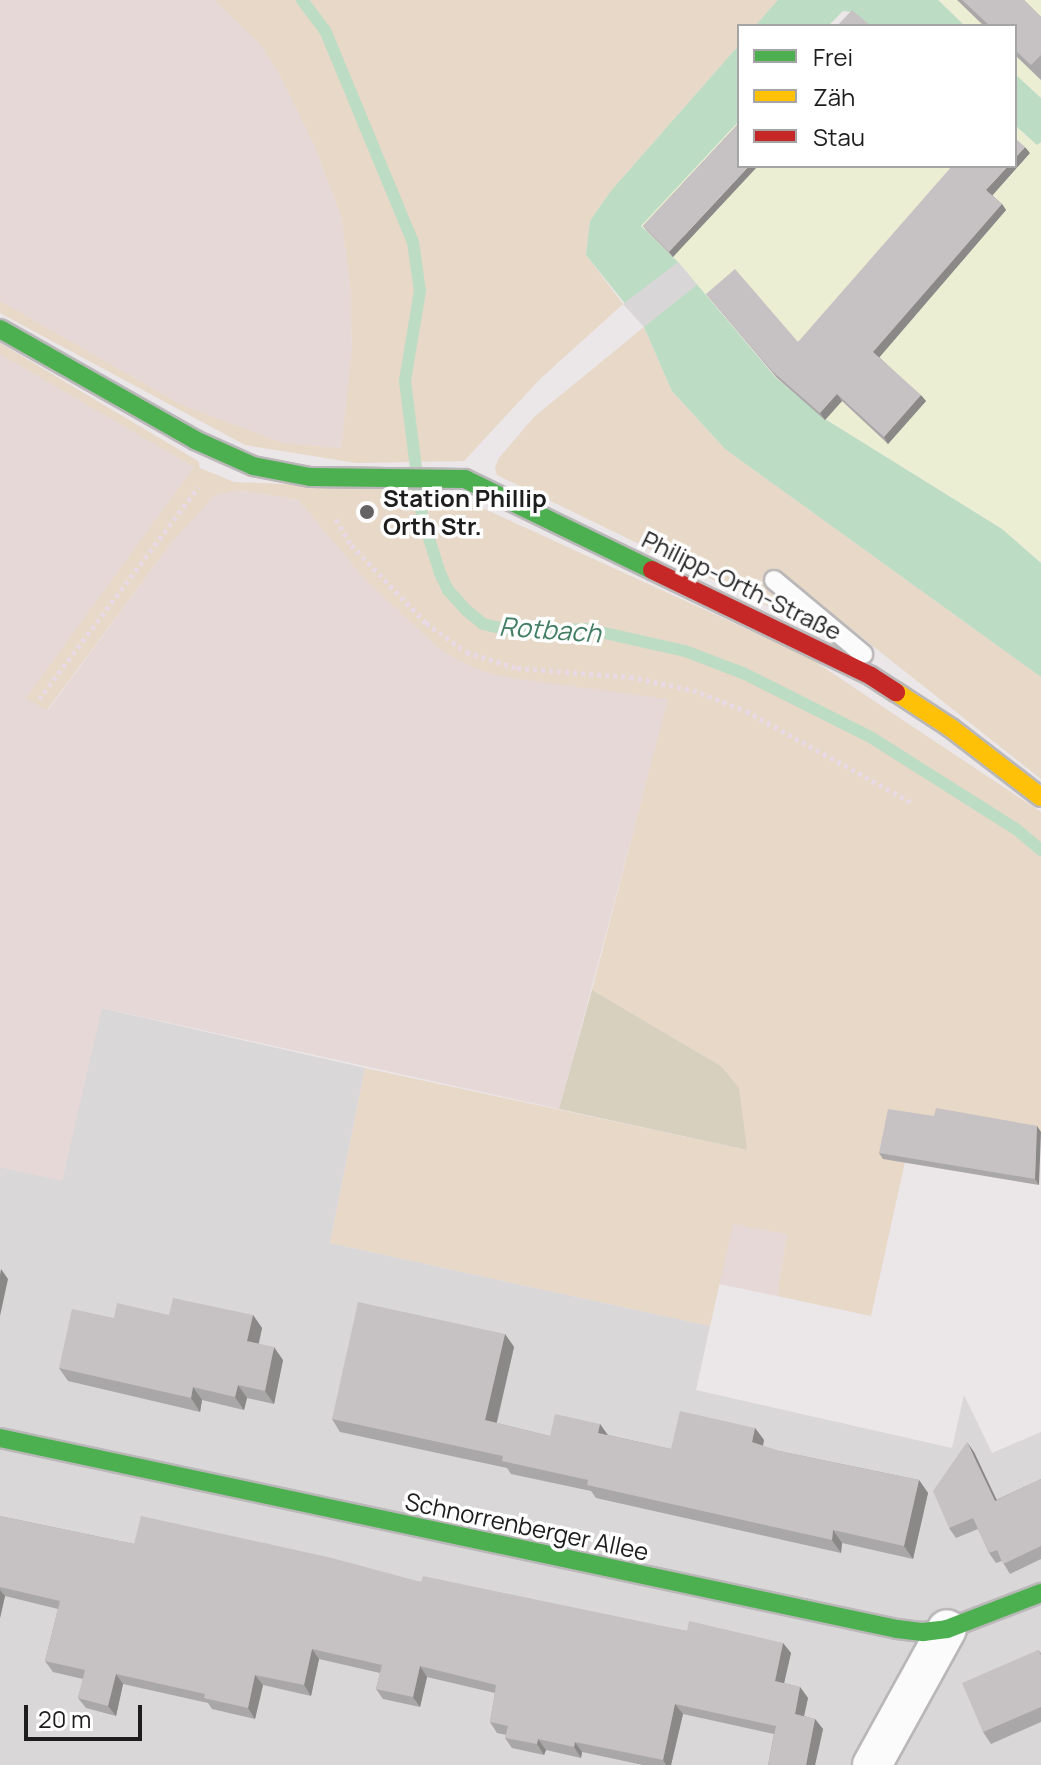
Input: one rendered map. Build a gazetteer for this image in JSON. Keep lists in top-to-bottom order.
{
  "streets": {
    "street": ["Philipp-Orth-Straße", "Schnorrenberger Allee"]
  },
  "water": ["Rotbach"],
  "places": ["Station Phillip Orth Str."],
  "legend": ["Frei", "Zäh", "Stau"],
  "scale_bar": "20 m"
}
